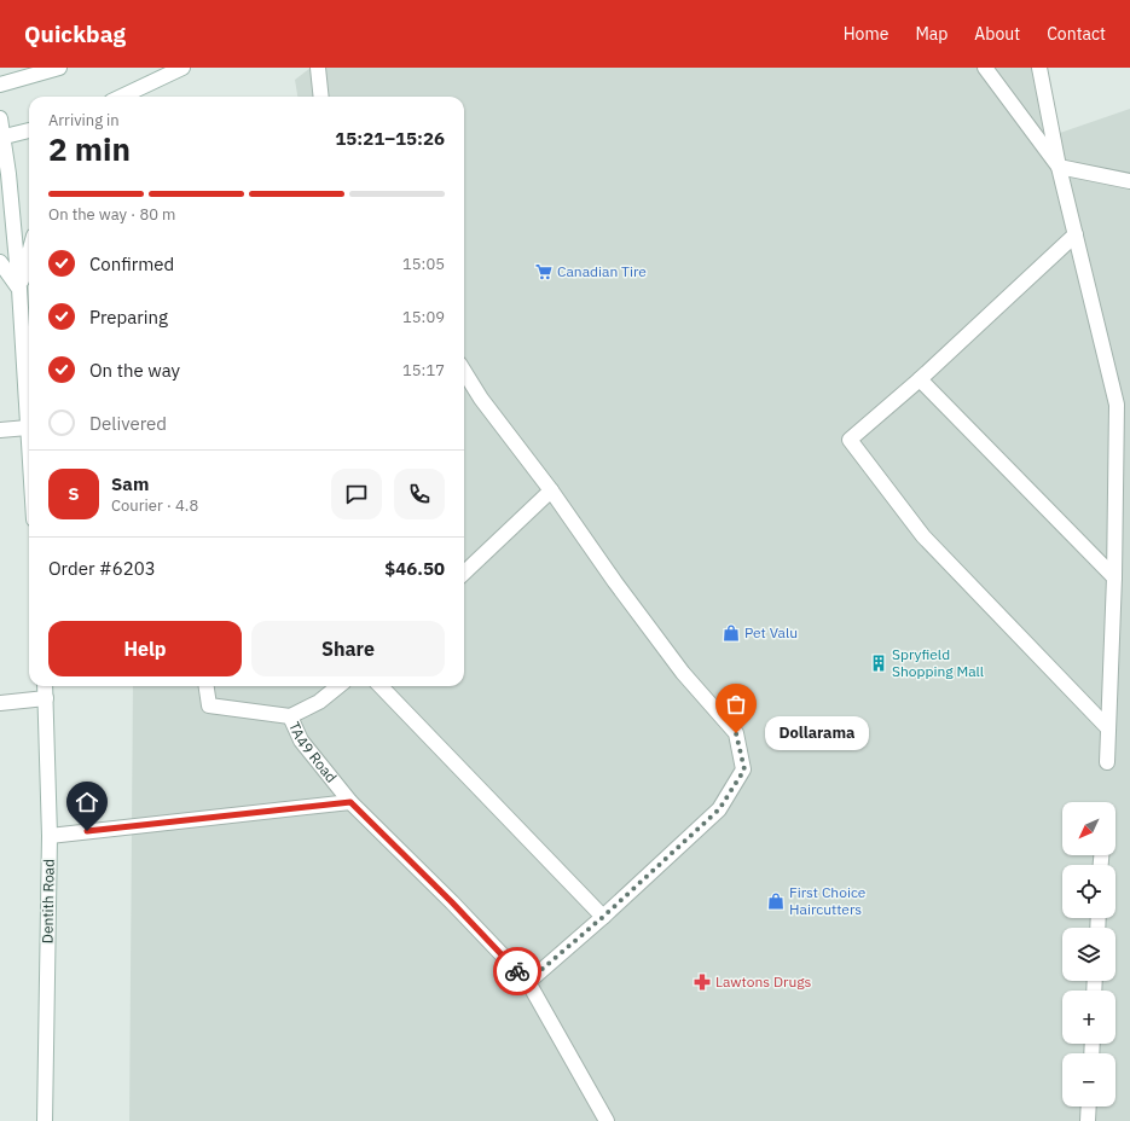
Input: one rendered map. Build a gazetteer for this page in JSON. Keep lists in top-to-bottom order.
{
  "streets": {
    "main road": ["TA49 Road", "Dentith Road"]
  },
  "crossings": [
    ["TA49 Road", "Dentith Road"]
  ],
  "places": {
    "supermarket": ["Canadian Tire"],
    "shop": ["Pet Valu", "First Choice Haircutters"],
    "building": ["Spryfield Shopping Mall"],
    "other": ["Dollarama"],
    "pharmacy": ["Lawtons Drugs"]
  },
  "north": "bottom left",
  "page": {
    "header": "Quickbag",
    "nav": [
      "Home",
      "Map",
      "About",
      "Contact"
    ],
    "heading": ["2 min", "Arriving in", "15:21–15:26"],
    "panel": [
      "Sam",
      "Courier · 4.8",
      "Order #6203",
      "$46.50"
    ],
    "bar": "On the way · 80 m",
    "list": [
      ["Confirmed", "15:05"],
      ["Preparing", "15:09"],
      ["On the way", "15:17"],
      "Delivered"
    ],
    "round": "S",
    "buttons": ["Help", "Share"],
    "bubble": "Dollarama",
    "map_buttons": ["+", "−"]
  }
}
